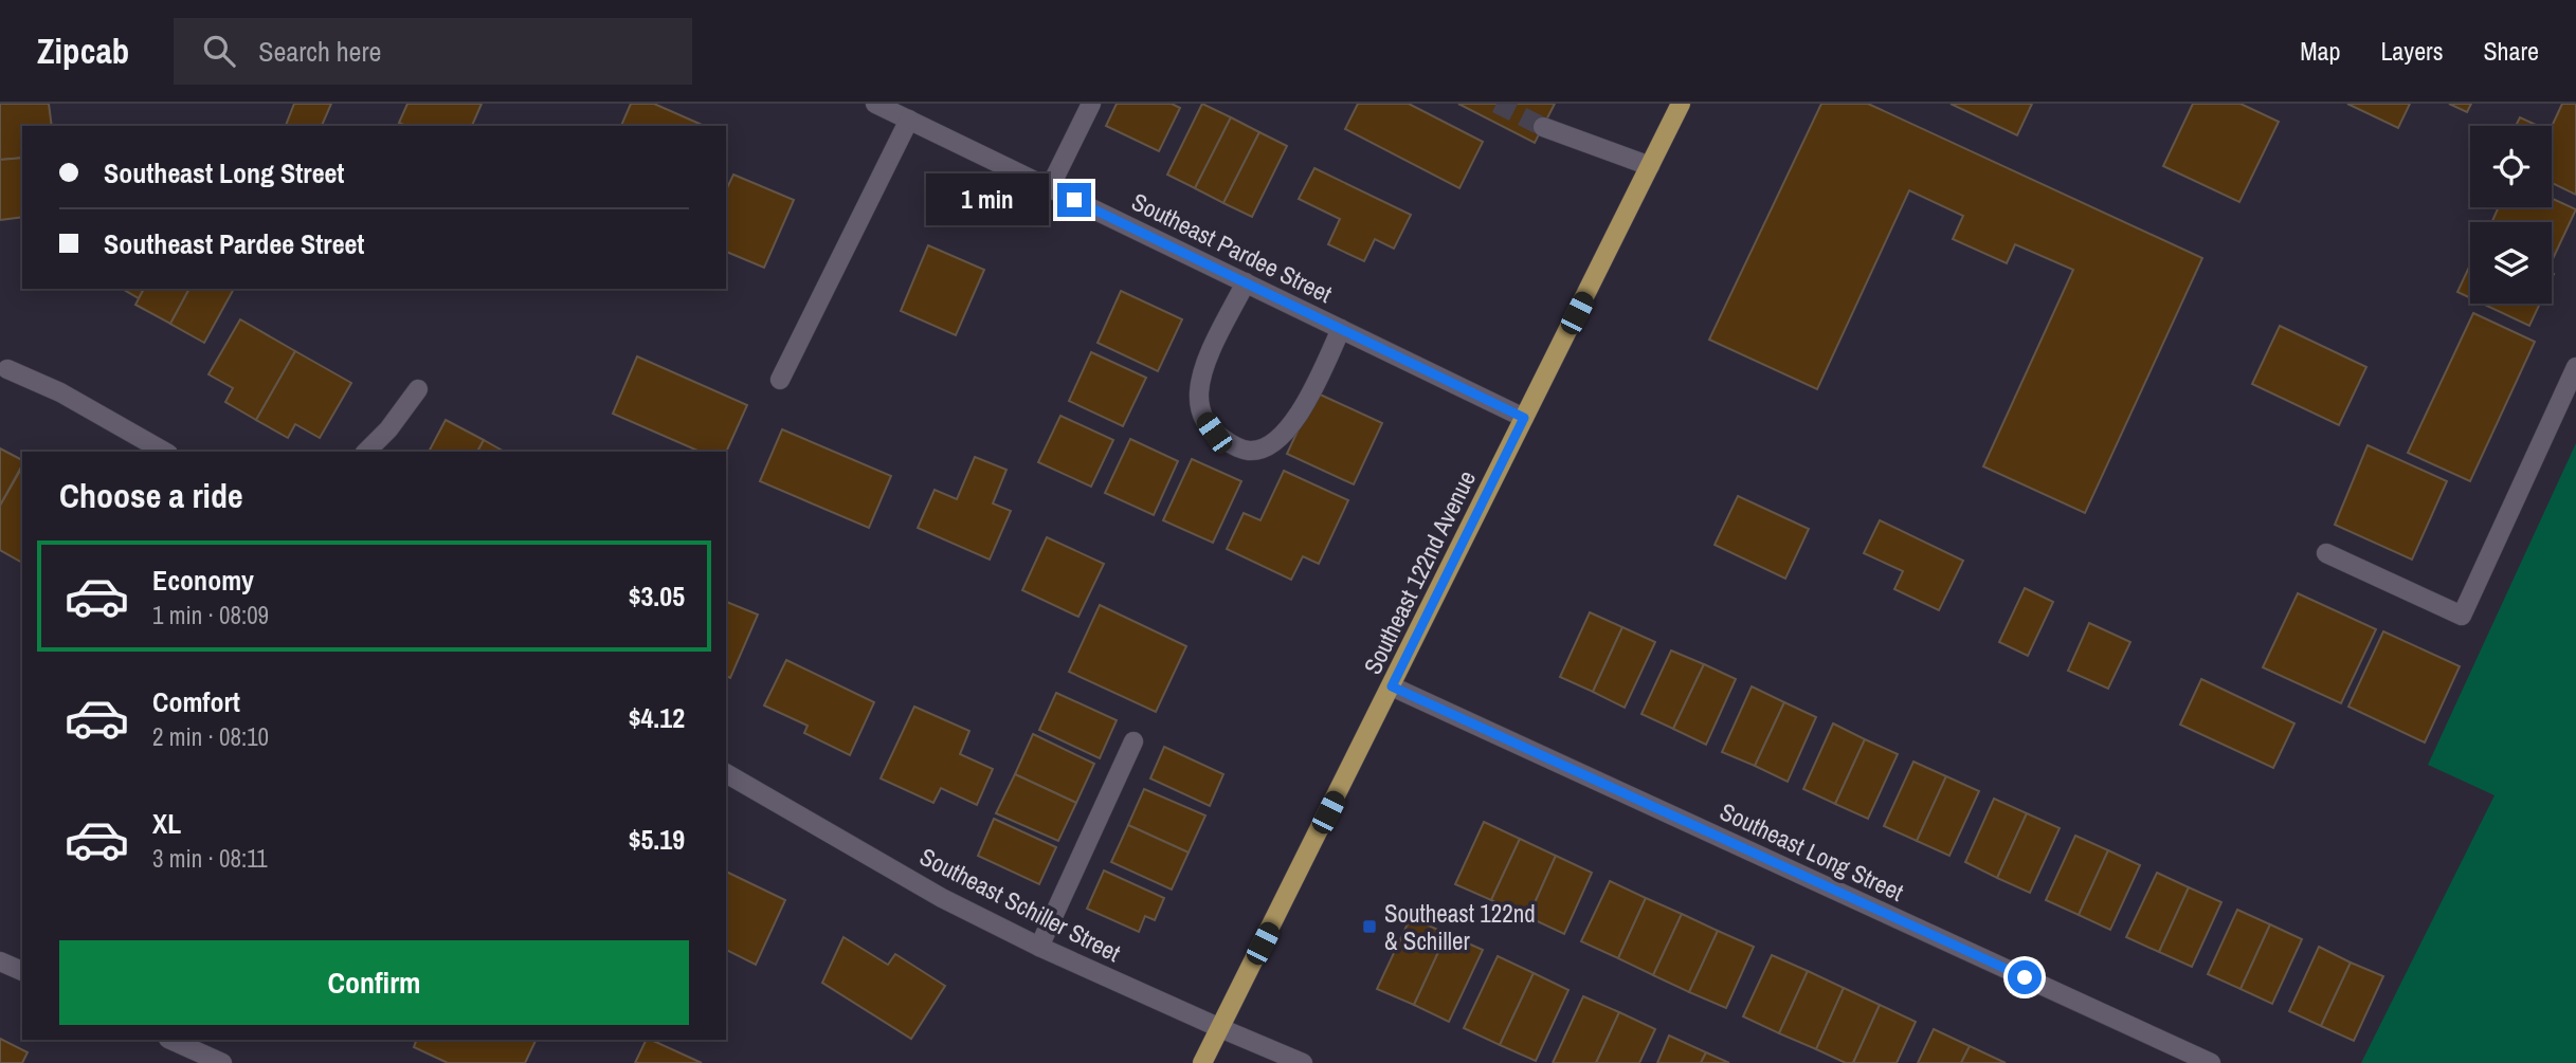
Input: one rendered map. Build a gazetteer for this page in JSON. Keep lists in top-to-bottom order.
{
  "streets": {
    "main road": ["Southeast 122nd Avenue"],
    "street": ["Southeast Pardee Street", "Southeast Long Street", "Southeast Schiller Street"]
  },
  "crossings": [
    ["Southeast Pardee Street", "Southeast 122nd Avenue"],
    ["Southeast 122nd Avenue", "Southeast Long Street"],
    ["Southeast 122nd Avenue", "Southeast Schiller Street"]
  ],
  "places": {
    "transit": ["Southeast 122nd & Schiller"]
  },
  "page": {
    "header": "Zipcab",
    "search": "Search here",
    "nav": ["Map", "Layers", "Share"],
    "banner": ["Southeast Long Street", "Southeast Pardee Street"],
    "bubble": "1 min",
    "heading": "Choose a ride",
    "list": [
      {
        "name": "Economy",
        "note": "1 min · 08:09",
        "value": "$3.05"
      },
      {
        "name": "Comfort",
        "note": "2 min · 08:10",
        "value": "$4.12"
      },
      {
        "name": "XL",
        "note": "3 min · 08:11",
        "value": "$5.19"
      }
    ],
    "buttons": "Confirm"
  }
}
